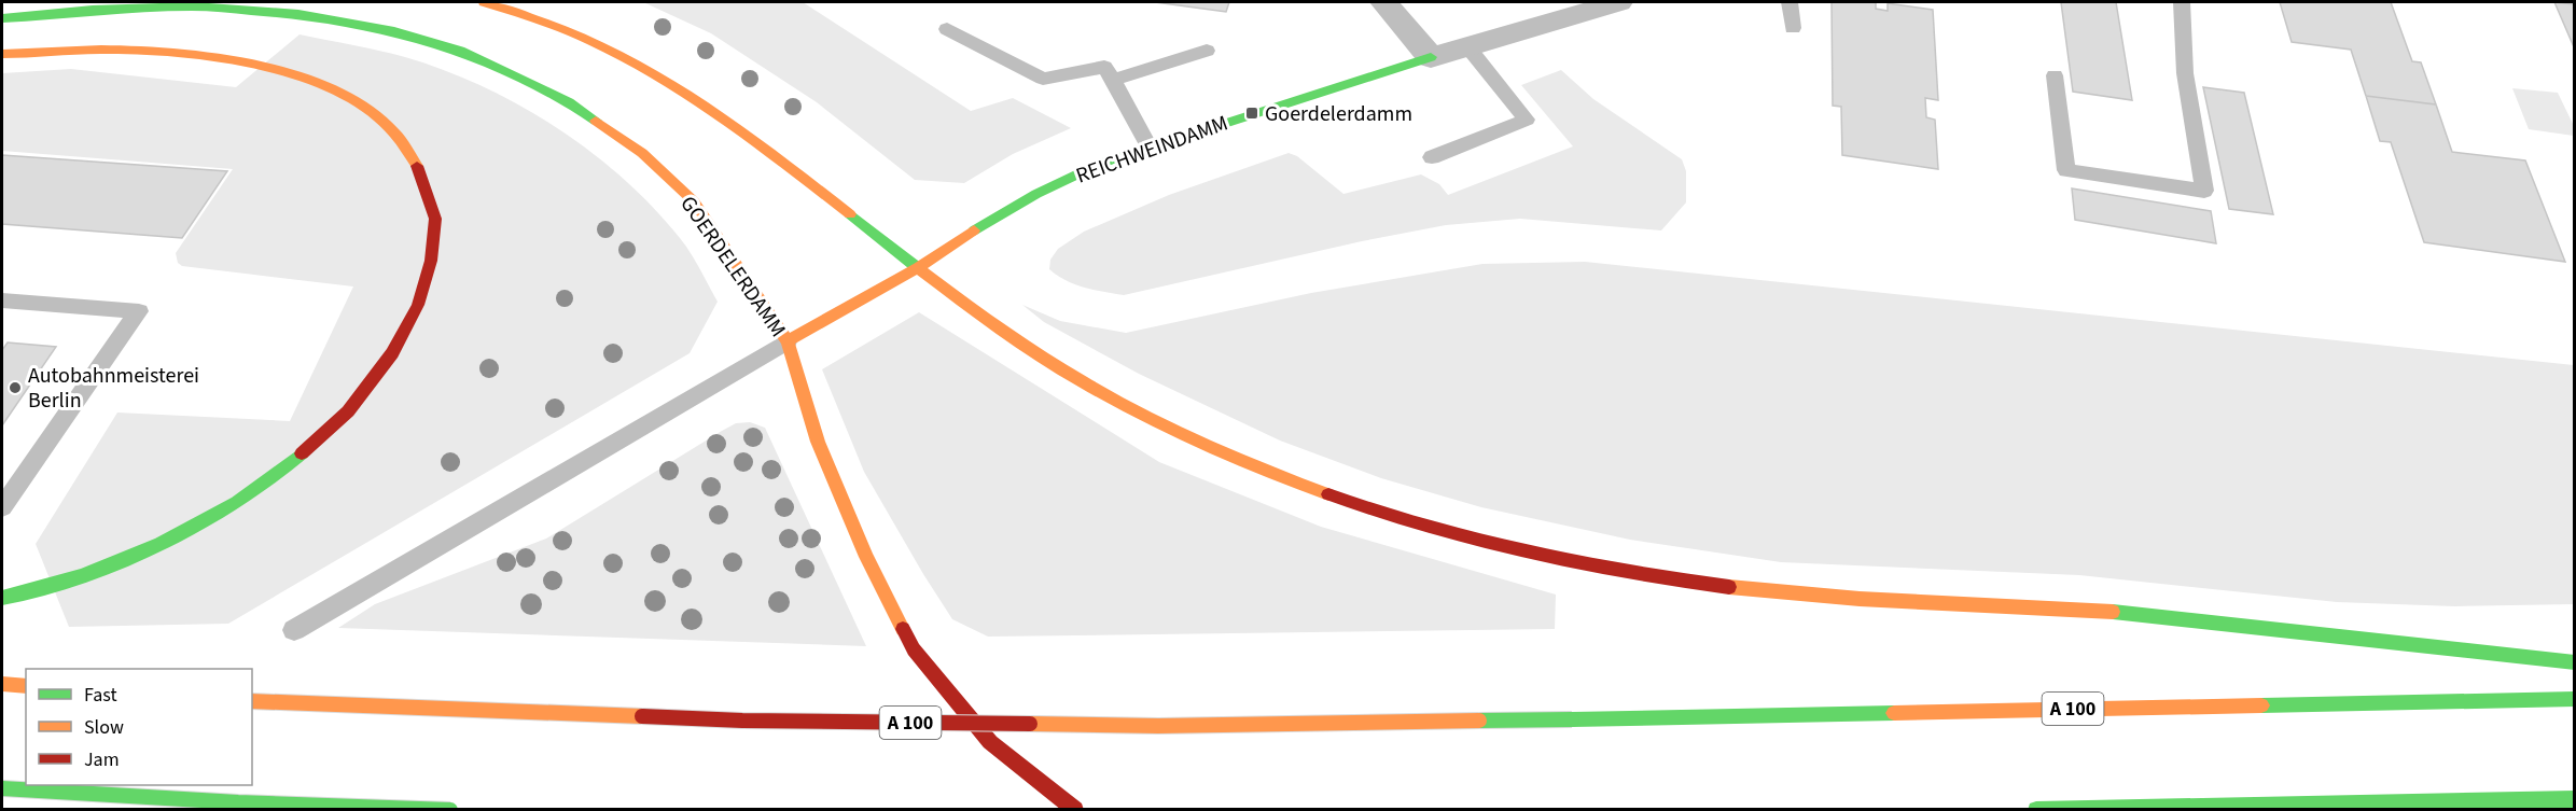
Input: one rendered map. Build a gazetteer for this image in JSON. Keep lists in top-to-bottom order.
{
  "streets": {
    "main road": ["REICHWEINDAMM", "GOERDELERDAMM", "A 100"]
  },
  "crossings": [
    ["REICHWEINDAMM", "GOERDELERDAMM"]
  ],
  "places": {
    "transit": ["Goerdelerdamm"],
    "other": ["Autobahnmeisterei Berlin"]
  },
  "legend": ["Fast", "Slow", "Jam"]
}
